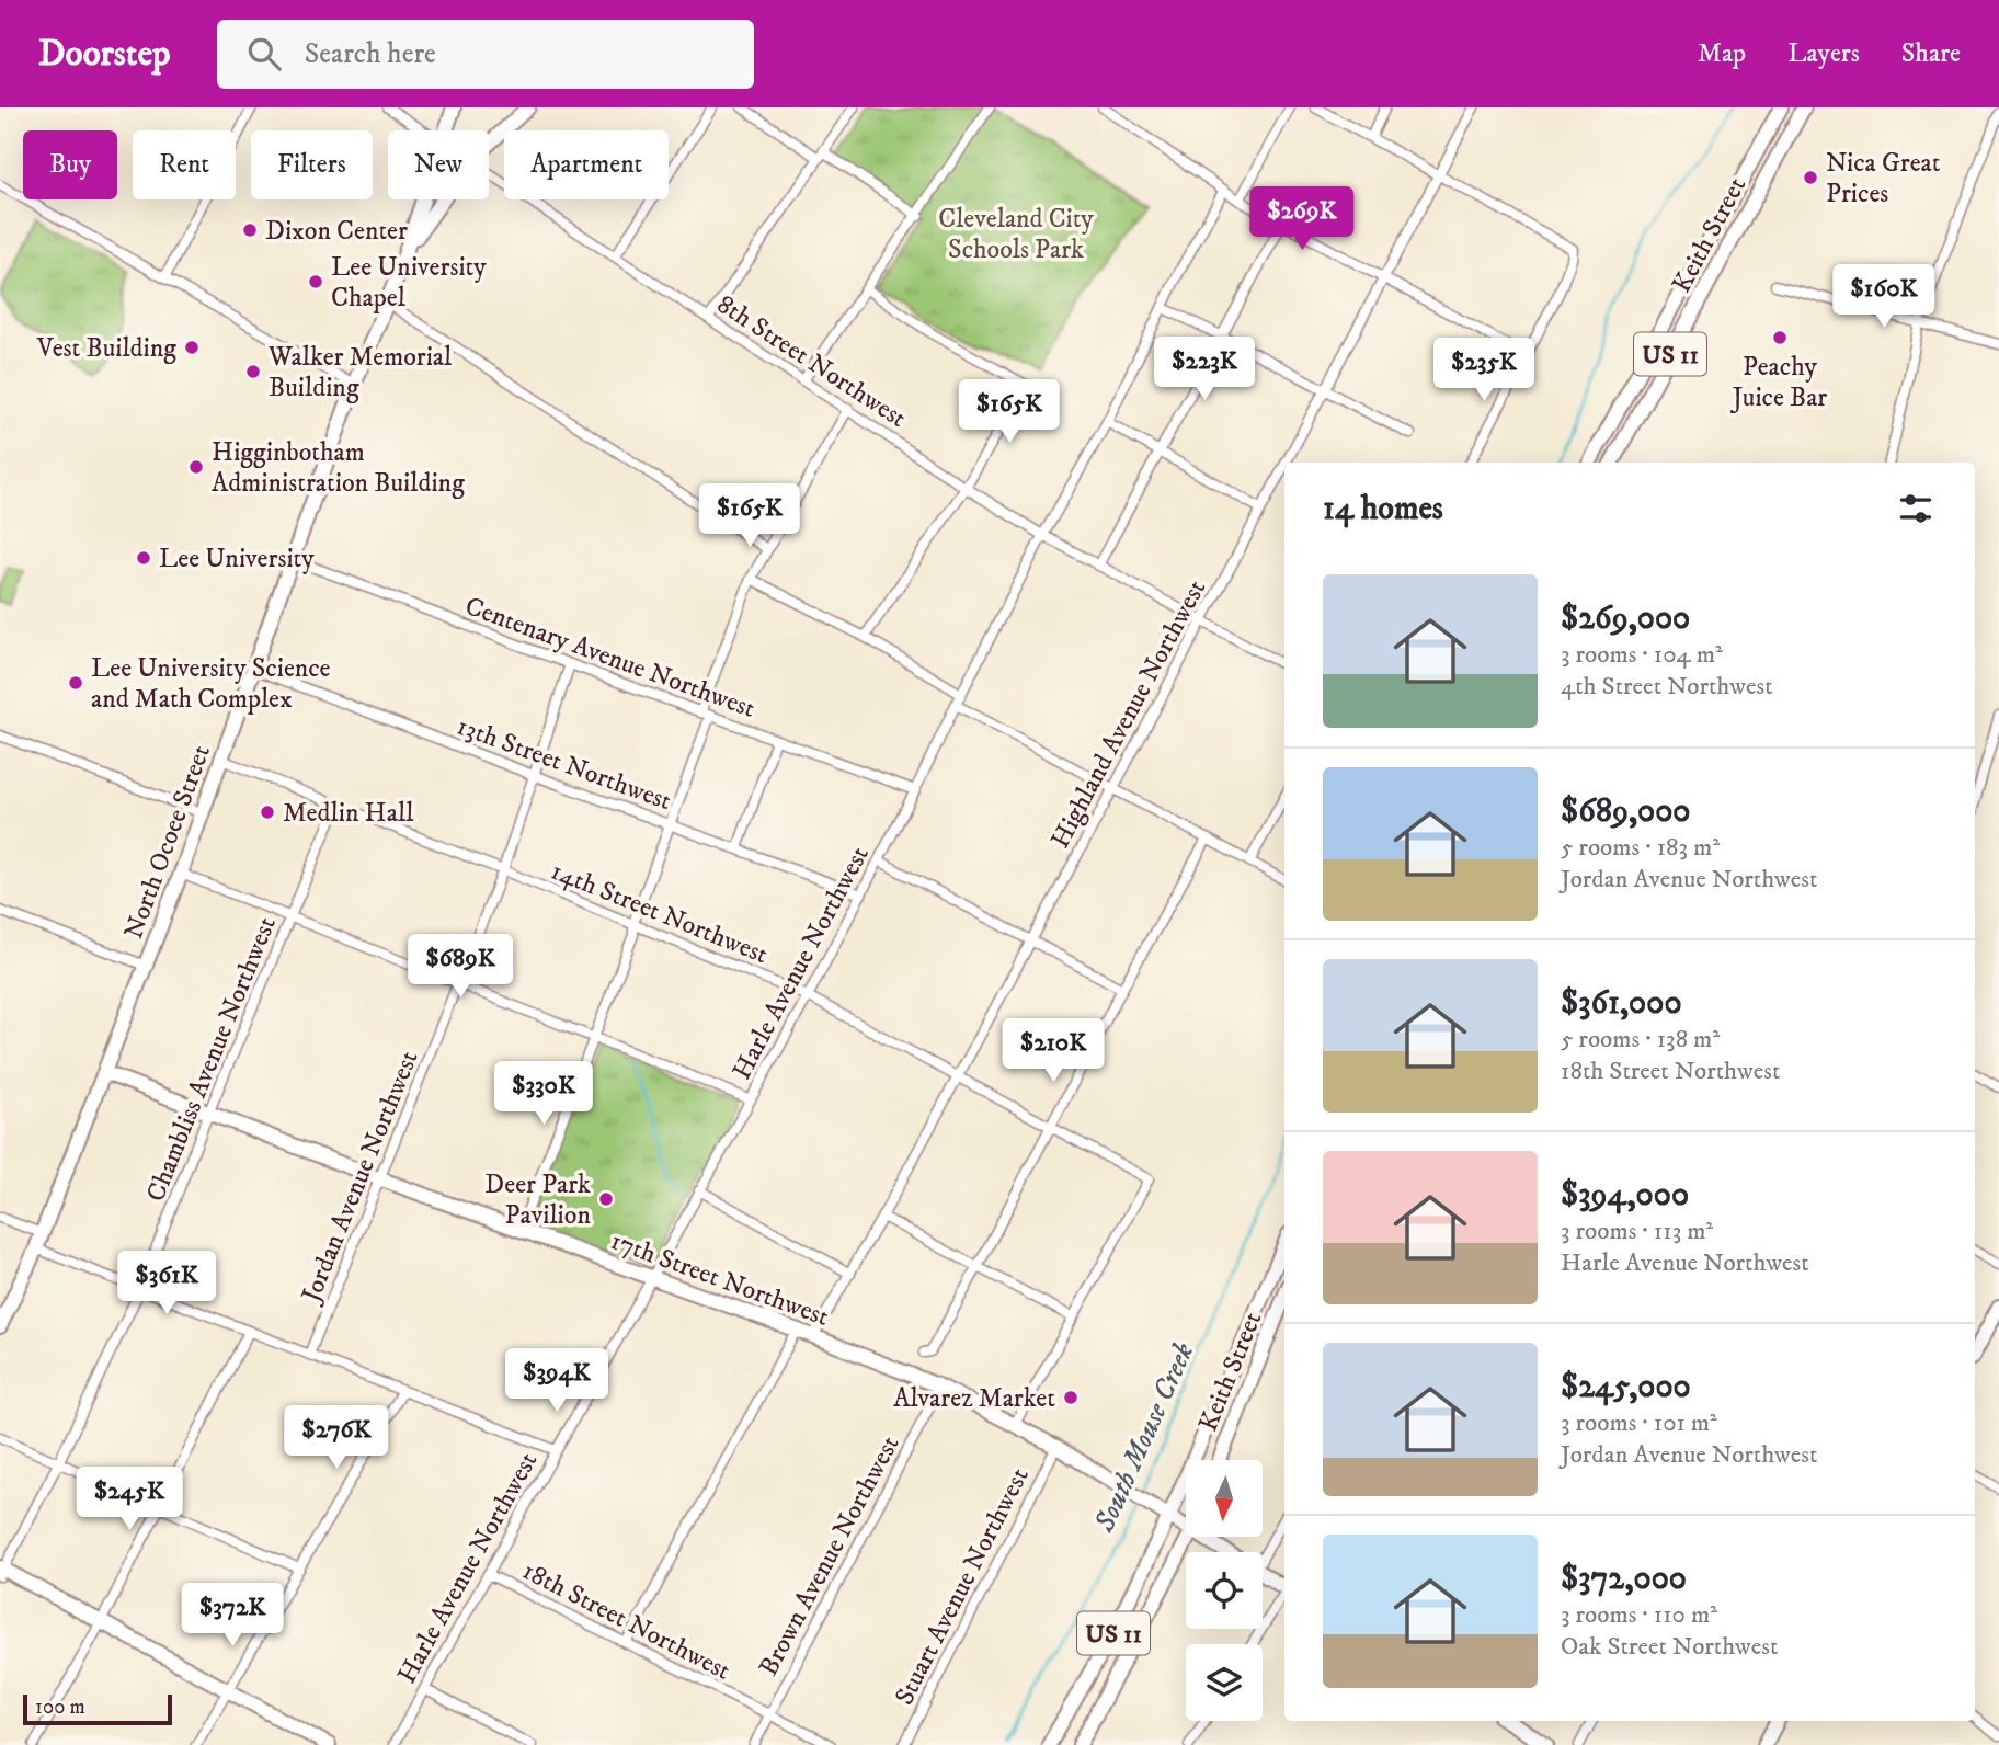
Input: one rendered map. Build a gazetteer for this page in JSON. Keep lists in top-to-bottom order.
{
  "streets": {
    "main road": [
      "Keith Street",
      "US 11",
      "North Ocoee Street",
      "17th Street Northwest"
    ],
    "street": [
      "8th Street Northwest",
      "Centenary Avenue Northwest",
      "Highland Avenue Northwest",
      "13th Street Northwest",
      "14th Street Northwest",
      "Harle Avenue Northwest",
      "Chambliss Avenue Northwest",
      "Jordan Avenue Northwest",
      "Brown Avenue Northwest",
      "Stuart Avenue Northwest",
      "18th Street Northwest"
    ]
  },
  "crossings": [
    ["Keith Street", "17th Street Northwest"],
    ["8th Street Northwest", "Highland Avenue Northwest"],
    ["8th Street Northwest", "Harle Avenue Northwest"],
    ["Centenary Avenue Northwest", "North Ocoee Street"],
    ["Centenary Avenue Northwest", "Harle Avenue Northwest"],
    ["Centenary Avenue Northwest", "Jordan Avenue Northwest"],
    ["Highland Avenue Northwest", "14th Street Northwest"],
    ["Highland Avenue Northwest", "17th Street Northwest"],
    ["13th Street Northwest", "North Ocoee Street"],
    ["13th Street Northwest", "Harle Avenue Northwest"],
    ["13th Street Northwest", "Jordan Avenue Northwest"],
    ["North Ocoee Street", "14th Street Northwest"],
    ["North Ocoee Street", "17th Street Northwest"],
    ["14th Street Northwest", "Harle Avenue Northwest"],
    ["14th Street Northwest", "Chambliss Avenue Northwest"],
    ["14th Street Northwest", "Jordan Avenue Northwest"],
    ["14th Street Northwest", "Stuart Avenue Northwest"],
    ["Harle Avenue Northwest", "17th Street Northwest"],
    ["Harle Avenue Northwest", "18th Street Northwest"],
    ["Chambliss Avenue Northwest", "17th Street Northwest"],
    ["Jordan Avenue Northwest", "17th Street Northwest"],
    ["17th Street Northwest", "Brown Avenue Northwest"],
    ["17th Street Northwest", "Stuart Avenue Northwest"],
    ["Brown Avenue Northwest", "18th Street Northwest"]
  ],
  "water": ["South Mouse Creek"],
  "parks": ["Cleveland City Schools Park"],
  "places": [
    "Nica Great Prices",
    "Dixon Center",
    "Lee University Chapel",
    "Peachy Juice Bar",
    "Vest Building",
    "Walker Memorial Building",
    "Higginbotham Administration Building",
    "Lee University",
    "Lee University Science and Math Complex",
    "Medlin Hall",
    "Deer Park Pavilion",
    "Alvarez Market"
  ],
  "scale_bar": "100 m",
  "north": "bottom",
  "page": {
    "header": "Doorstep",
    "search": "Search here",
    "nav": ["Map", "Layers", "Share"],
    "chip": [
      "Buy",
      "Rent",
      "Filters",
      "New",
      "Apartment"
    ],
    "price": [
      "$269K",
      "$160K",
      "$223K",
      "$235K",
      "$165K",
      "$165K",
      "$689K",
      "$210K",
      "$330K",
      "$361K",
      "$394K",
      "$276K",
      "$245K",
      "$372K"
    ],
    "heading": "14 homes",
    "list": [
      {
        "name": "$269,000",
        "note": "3 rooms · 104 m² · 4th Street Northwest"
      },
      {
        "name": "$689,000",
        "note": "5 rooms · 183 m² · Jordan Avenue Northwest"
      },
      {
        "name": "$361,000",
        "note": "5 rooms · 138 m² · 18th Street Northwest"
      },
      {
        "name": "$394,000",
        "note": "3 rooms · 113 m² · Harle Avenue Northwest"
      },
      {
        "name": "$245,000",
        "note": "3 rooms · 101 m² · Jordan Avenue Northwest"
      },
      {
        "name": "$372,000",
        "note": "3 rooms · 110 m² · Oak Street Northwest"
      }
    ],
    "scale": "100 m"
  }
}
